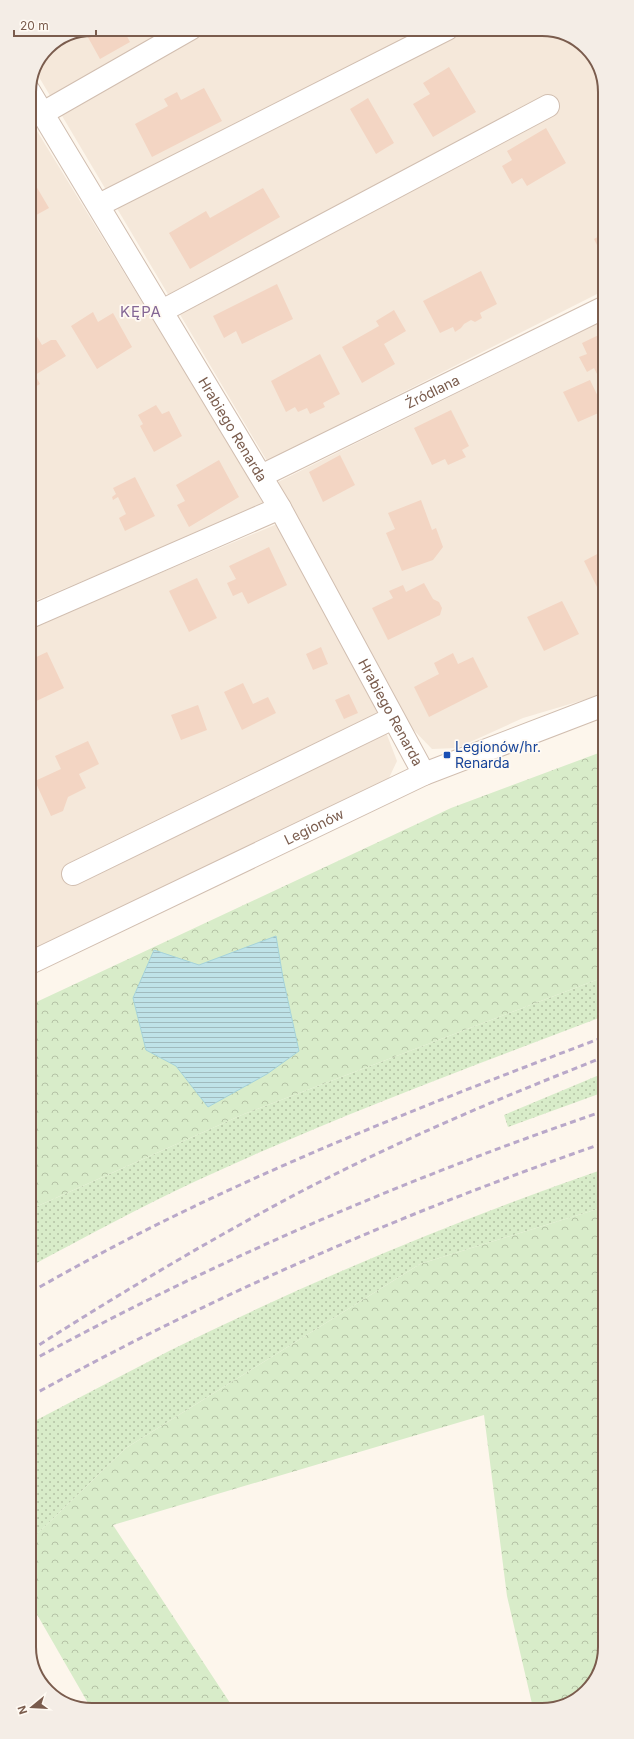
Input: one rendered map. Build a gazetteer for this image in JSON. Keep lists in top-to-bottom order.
{
  "streets": {
    "street": ["Źródlana", "Hrabiego Renarda", "Legionów"]
  },
  "crossings": [
    ["Źródlana", "Hrabiego Renarda"],
    ["Hrabiego Renarda", "Legionów"]
  ],
  "districts": ["KĘPA"],
  "places": {
    "transit": ["Legionów/hr. Renarda"]
  },
  "scale_bar": "20 m",
  "north": "left"
}
